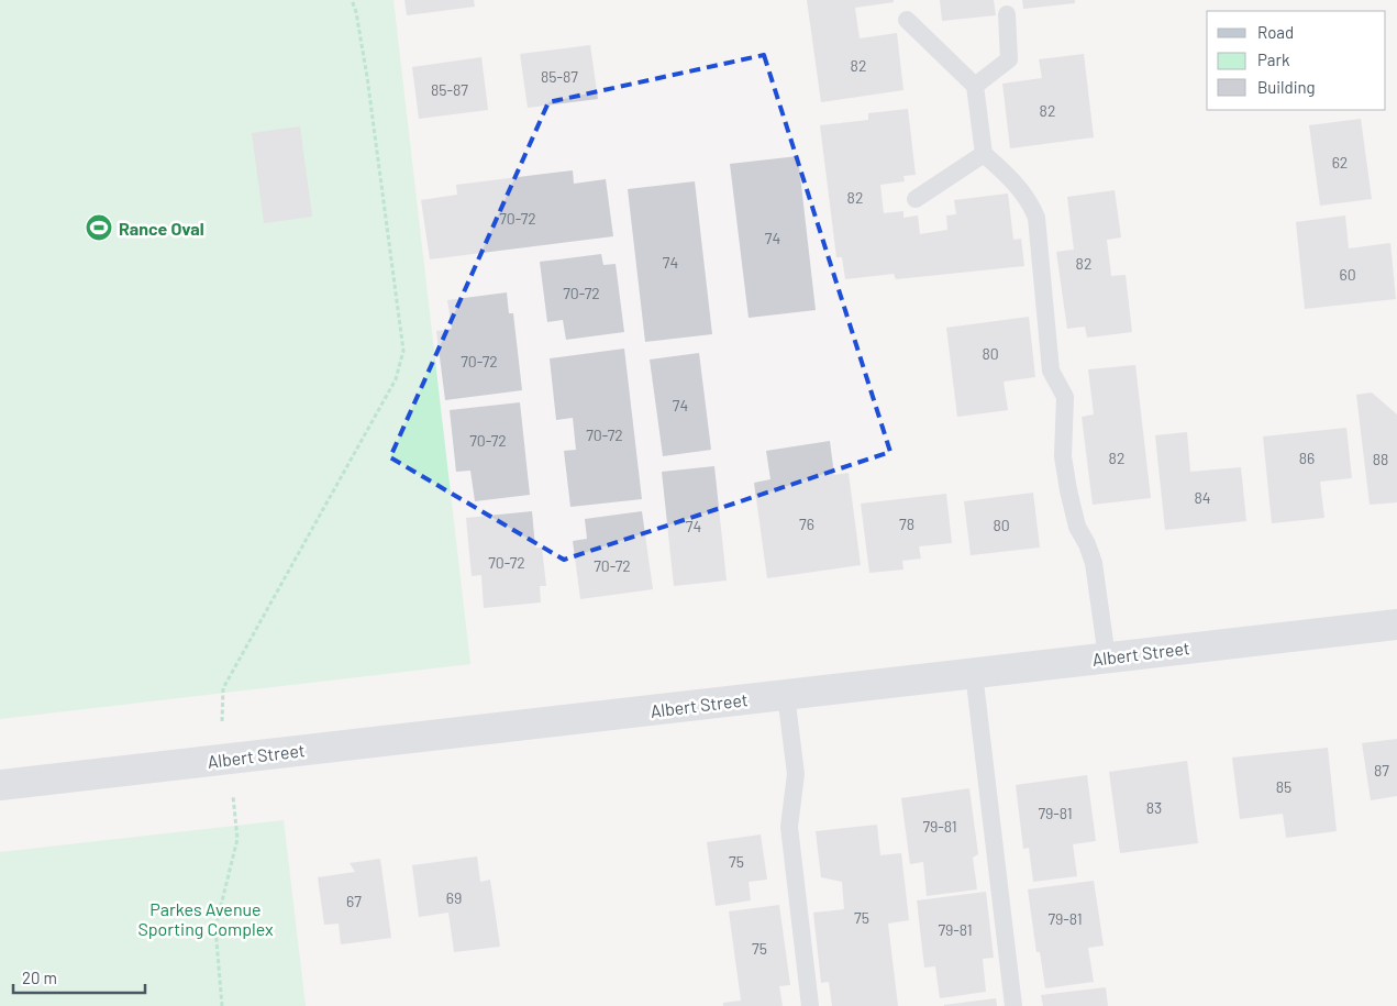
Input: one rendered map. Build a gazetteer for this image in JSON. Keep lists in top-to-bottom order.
{
  "streets": {
    "street": ["Albert Street"]
  },
  "parks": ["Parkes Avenue Sporting Complex"],
  "places": {
    "sports": ["Rance Oval"]
  },
  "house_numbers": [
    "82",
    "85-87",
    "85-87",
    "82",
    "62",
    "82",
    "70-72",
    "74",
    "74",
    "82",
    "60",
    "70-72",
    "80",
    "70-72",
    "74",
    "70-72",
    "70-72",
    "82",
    "86",
    "88",
    "84",
    "76",
    "78",
    "80",
    "74",
    "70-72",
    "70-72",
    "87",
    "85",
    "83",
    "79-81",
    "79-81",
    "75",
    "69",
    "67",
    "75",
    "79-81",
    "79-81",
    "75"
  ],
  "legend": ["Road", "Park", "Building"],
  "scale_bar": "20 m"
}
